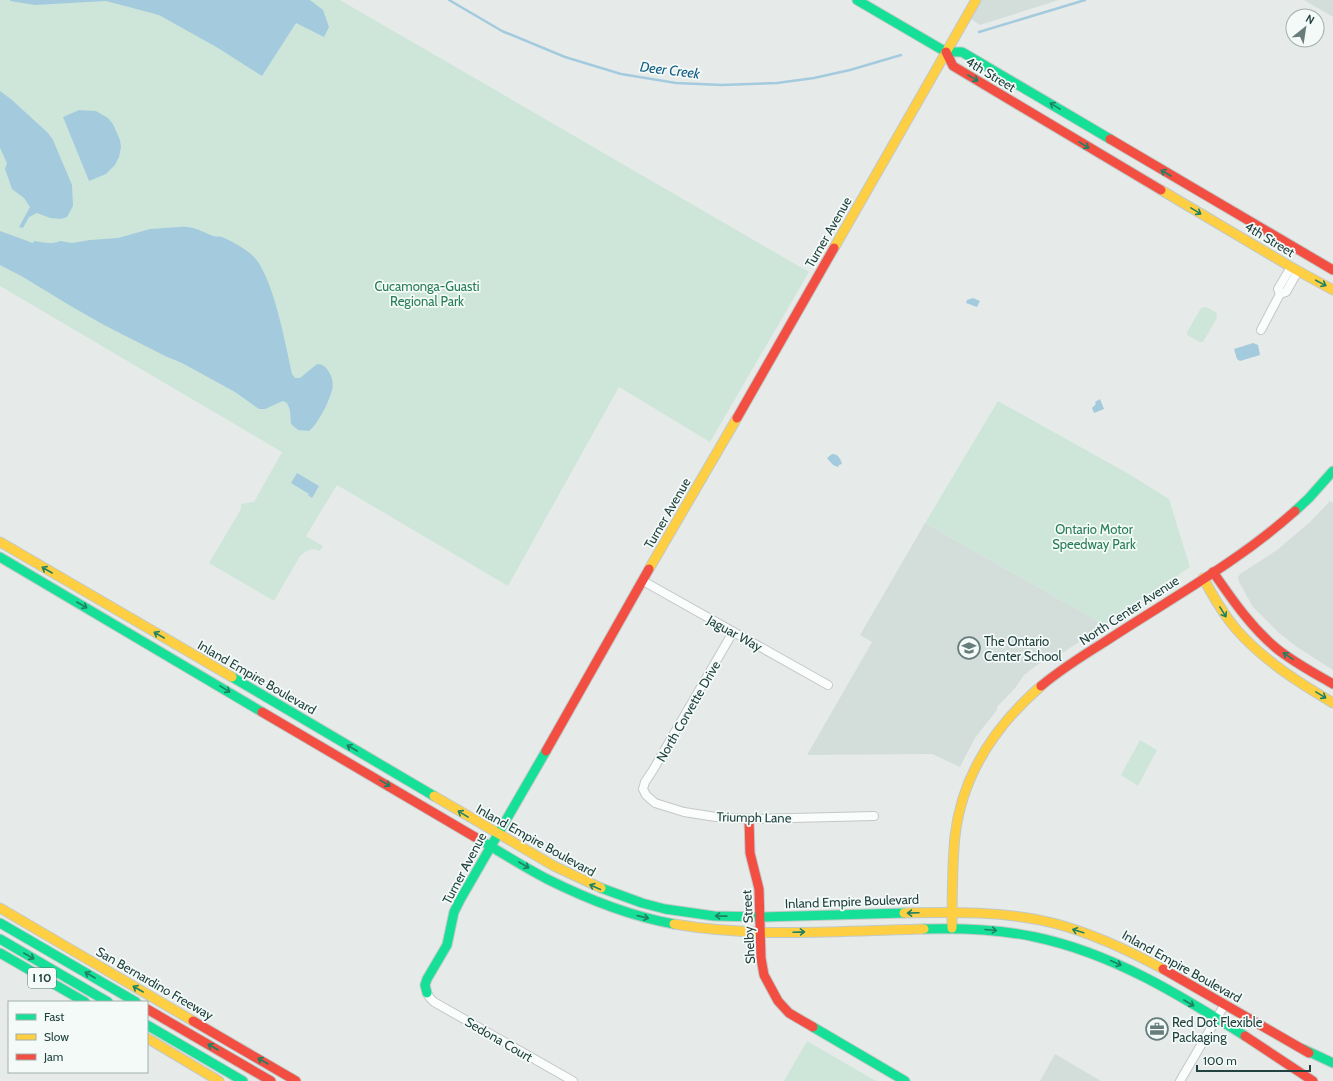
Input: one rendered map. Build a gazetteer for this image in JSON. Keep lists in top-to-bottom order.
{
  "streets": {
    "main road": [
      "4th Street",
      "Turner Avenue",
      "North Center Avenue",
      "Inland Empire Boulevard",
      "Shelby Street",
      "I 10",
      "San Bernardino Freeway"
    ],
    "street": [
      "Jaguar Way",
      "North Corvette Drive",
      "Triumph Lane",
      "Sedona Court"
    ]
  },
  "crossings": [
    ["4th Street", "Turner Avenue"],
    ["Turner Avenue", "Jaguar Way"],
    ["Turner Avenue", "Inland Empire Boulevard"],
    ["Turner Avenue", "Sedona Court"],
    ["North Center Avenue", "Inland Empire Boulevard"],
    ["Jaguar Way", "North Corvette Drive"],
    ["Inland Empire Boulevard", "Shelby Street"],
    ["North Corvette Drive", "Triumph Lane"],
    ["Triumph Lane", "Shelby Street"]
  ],
  "water": ["Deer Creek"],
  "parks": ["Cucamonga-Guasti Regional Park", "Ontario Motor Speedway Park"],
  "places": {
    "school or university": ["The Ontario Center School"],
    "office": ["Red Dot Flexible Packaging"]
  },
  "legend": ["Fast", "Slow", "Jam"],
  "scale_bar": "100 m",
  "north": "top right"
}
